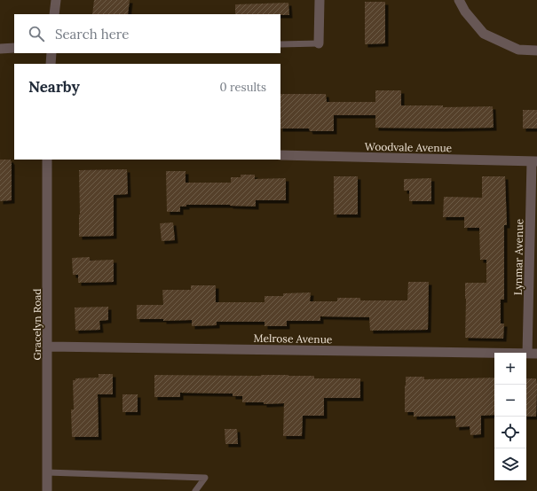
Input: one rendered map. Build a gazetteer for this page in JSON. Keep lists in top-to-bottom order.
{
  "streets": {
    "street": [
      "Woodvale Avenue",
      "Lynmar Avenue",
      "Gracelyn Road",
      "Melrose Avenue"
    ]
  },
  "crossings": [
    ["Woodvale Avenue", "Lynmar Avenue"],
    ["Lynmar Avenue", "Melrose Avenue"],
    ["Gracelyn Road", "Melrose Avenue"]
  ],
  "page": {
    "search": "Search here",
    "heading": ["Nearby", "0 results"],
    "map_buttons": ["+", "−"]
  }
}
